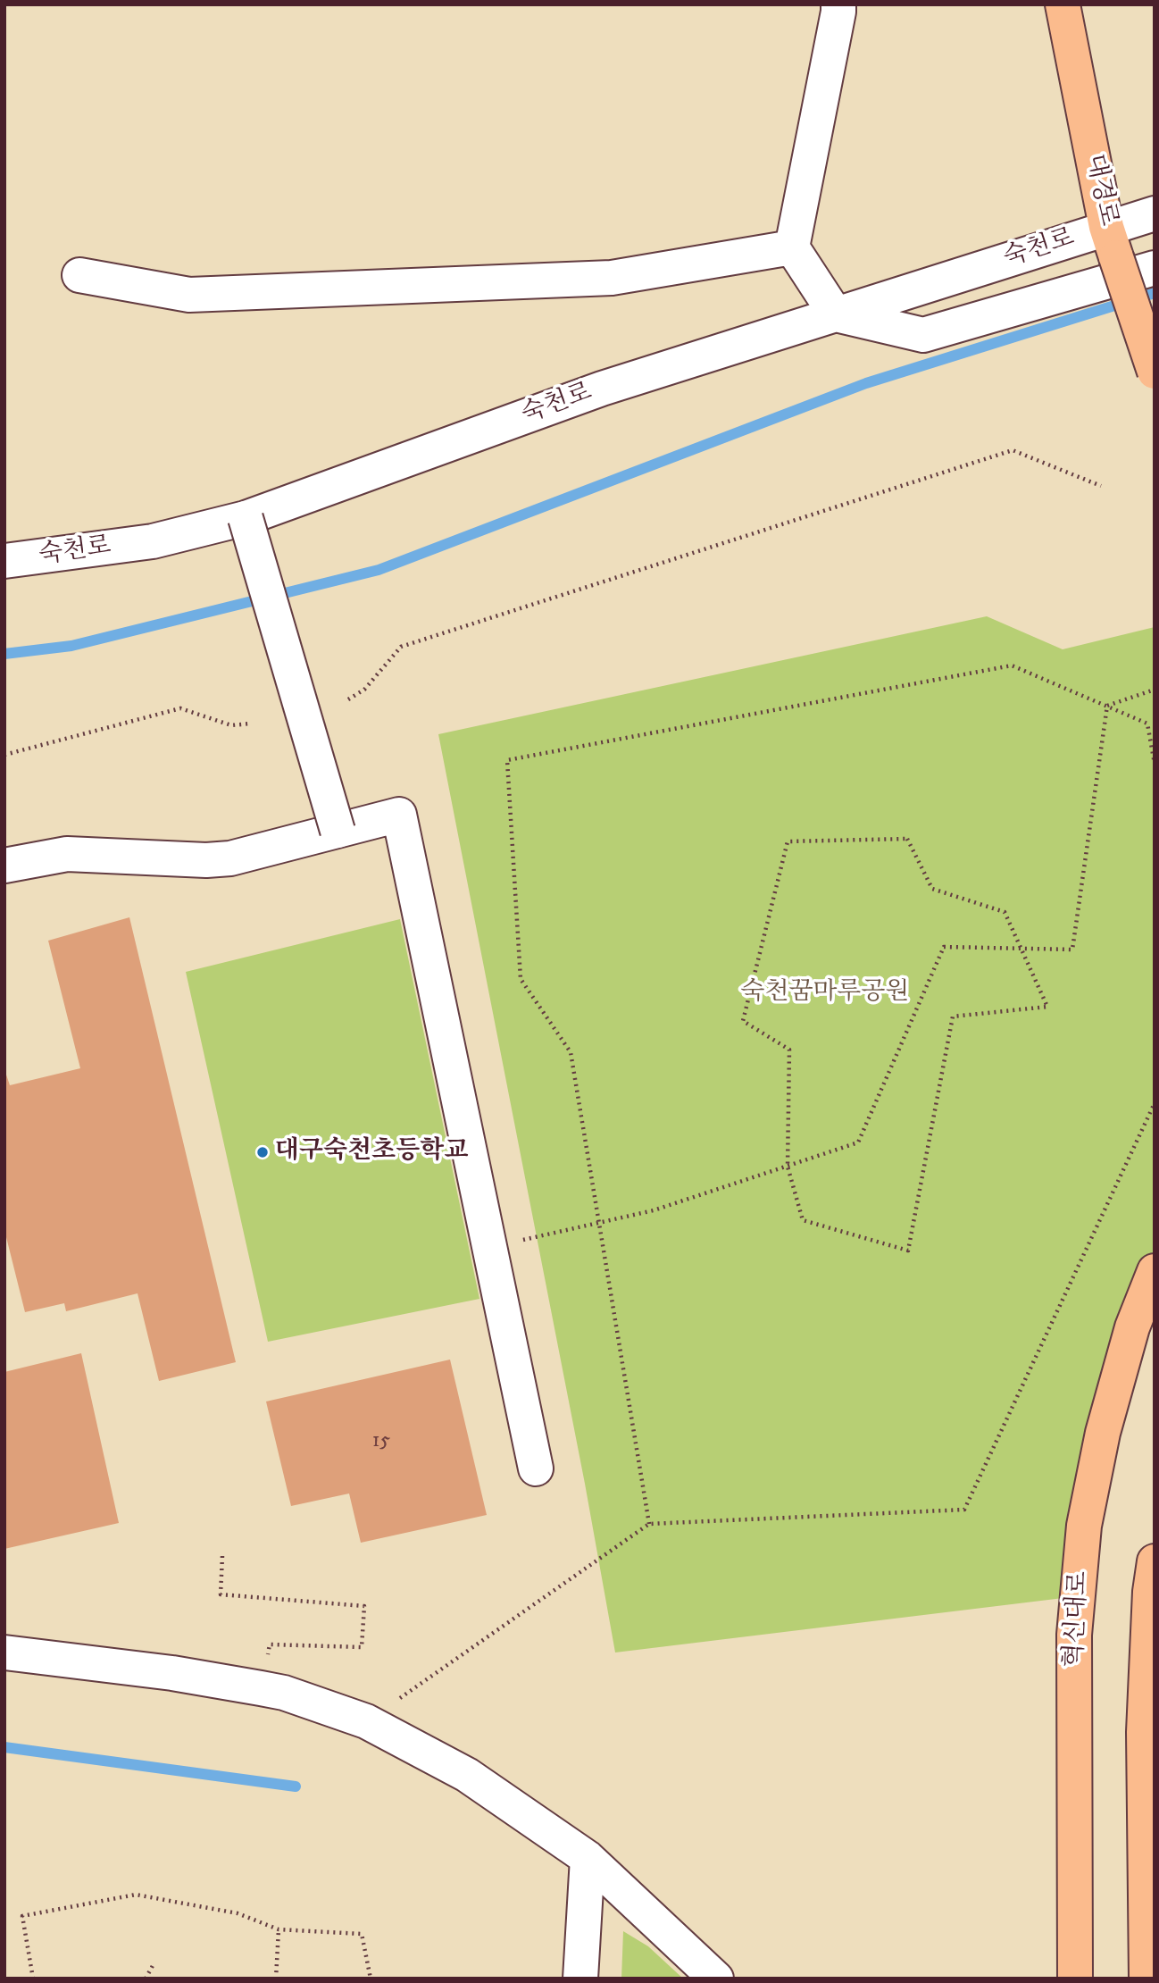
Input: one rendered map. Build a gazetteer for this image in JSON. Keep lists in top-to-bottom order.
{
  "streets": {
    "main road": ["대경로", "혁신대로"],
    "street": ["숙천로"]
  },
  "crossings": [
    ["대경로", "숙천로"]
  ],
  "parks": ["숙천꿈마루공원"],
  "places": ["대구숙천초등학교"],
  "house_numbers": ["15"]
}
